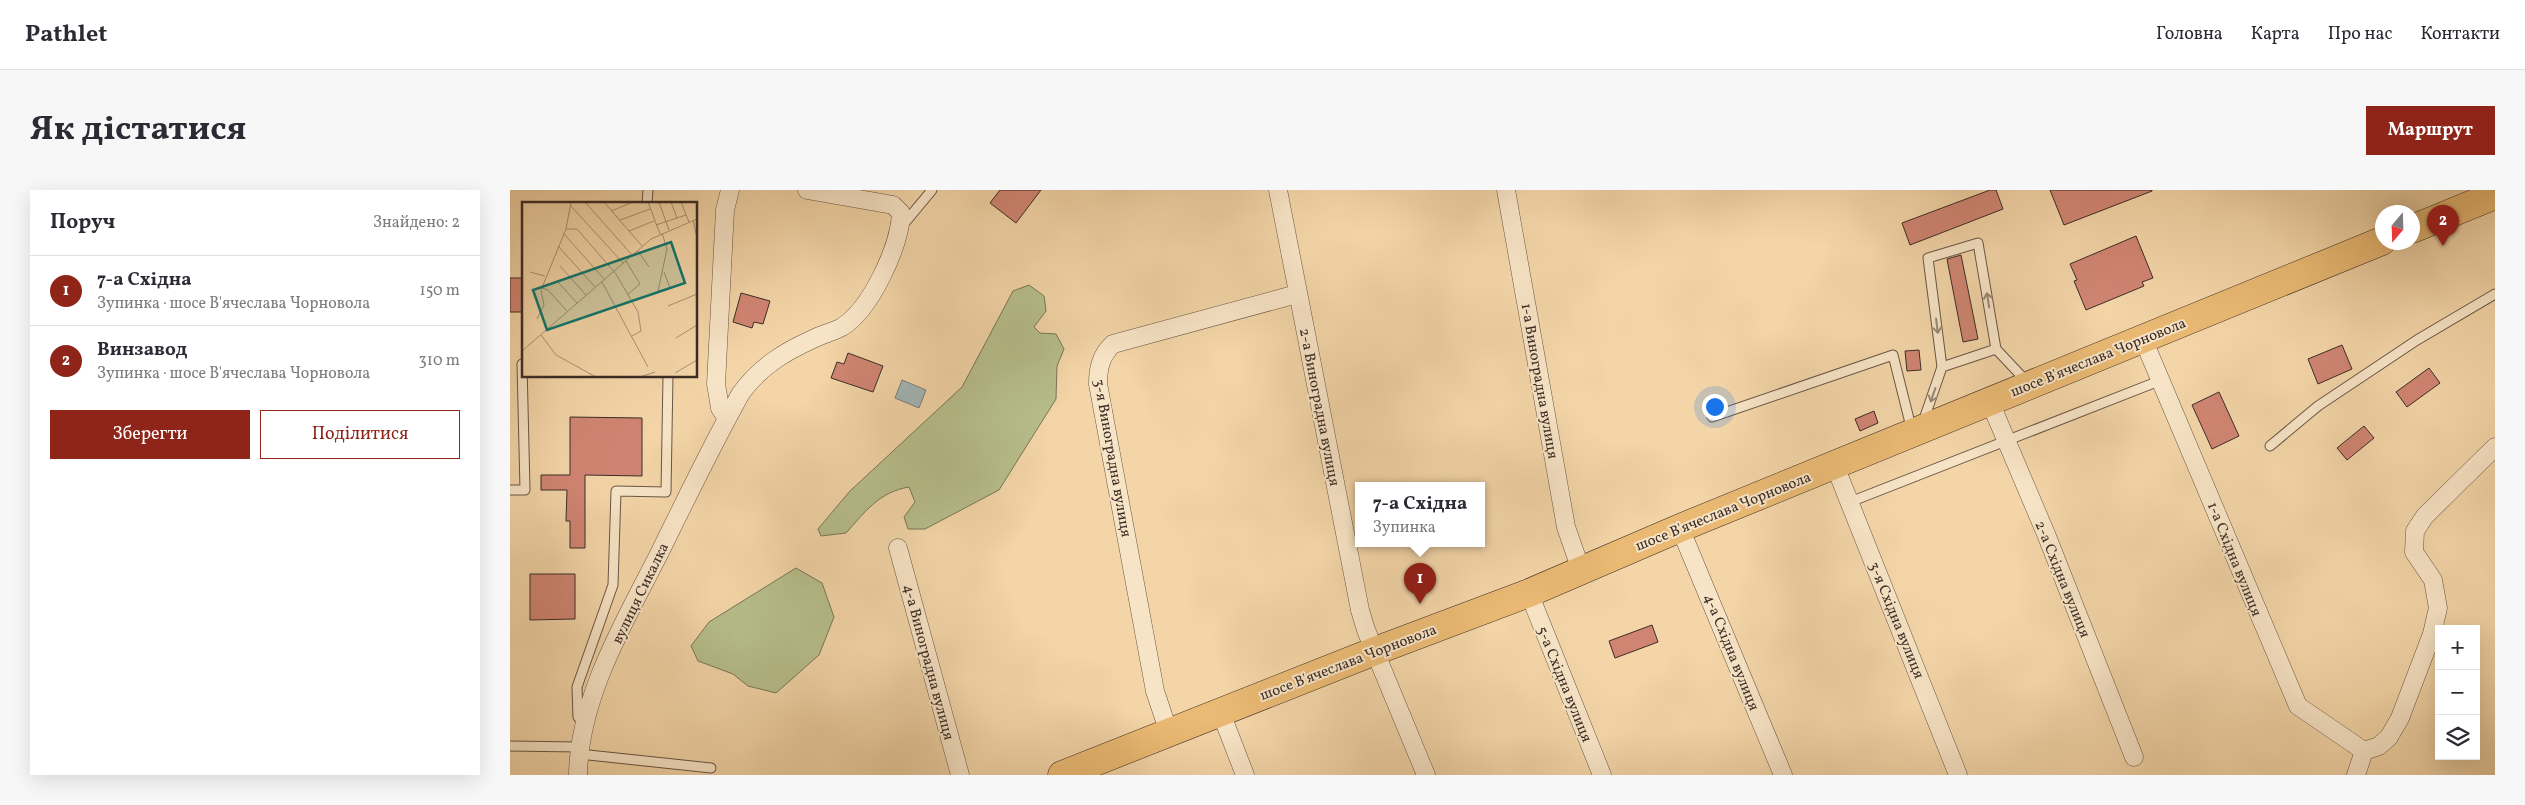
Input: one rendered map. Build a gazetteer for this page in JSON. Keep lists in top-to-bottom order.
{
  "streets": {
    "main road": ["шосе В'ячеслава Чорновола"],
    "street": [
      "1-а Виноградна вулиця",
      "2-а Виноградна вулиця",
      "3-я Виноградна вулиця",
      "1-а Східна вулиця",
      "2-а Східна вулиця",
      "вулиця Сикалка",
      "3-я Східна вулиця",
      "4-а Східна вулиця",
      "4-а Виноградна вулиця",
      "5-а Східна вулиця"
    ]
  },
  "crossings": [
    ["шосе В'ячеслава Чорновола", "1-а Виноградна вулиця"],
    ["шосе В'ячеслава Чорновола", "2-а Виноградна вулиця"],
    ["шосе В'ячеслава Чорновола", "3-я Виноградна вулиця"],
    ["шосе В'ячеслава Чорновола", "1-а Східна вулиця"],
    ["шосе В'ячеслава Чорновола", "2-а Східна вулиця"],
    ["шосе В'ячеслава Чорновола", "3-я Східна вулиця"],
    ["шосе В'ячеслава Чорновола", "4-а Східна вулиця"],
    ["шосе В'ячеслава Чорновола", "5-а Східна вулиця"],
    ["2-а Виноградна вулиця", "3-я Виноградна вулиця"]
  ],
  "north": "bottom",
  "page": {
    "header": "Pathlet",
    "nav": [
      "Головна",
      "Карта",
      "Про нас",
      "Контакти"
    ],
    "title": "Як дістатися",
    "buttons": [
      "Маршрут",
      ["Зберегти", "Поділитися"]
    ],
    "heading": ["Поруч", "Знайдено: 2"],
    "pins": ["2", "1"],
    "list": [
      {
        "mark": "1",
        "name": "7-а Східна",
        "note": "Зупинка · шосе В'ячеслава Чорновола",
        "value": "150 m"
      },
      {
        "mark": "2",
        "name": "Винзавод",
        "note": "Зупинка · шосе В'ячеслава Чорновола",
        "value": "310 m"
      }
    ],
    "popup": ["7-а Східна", "Зупинка"],
    "map_buttons": ["+", "−"]
  }
}
